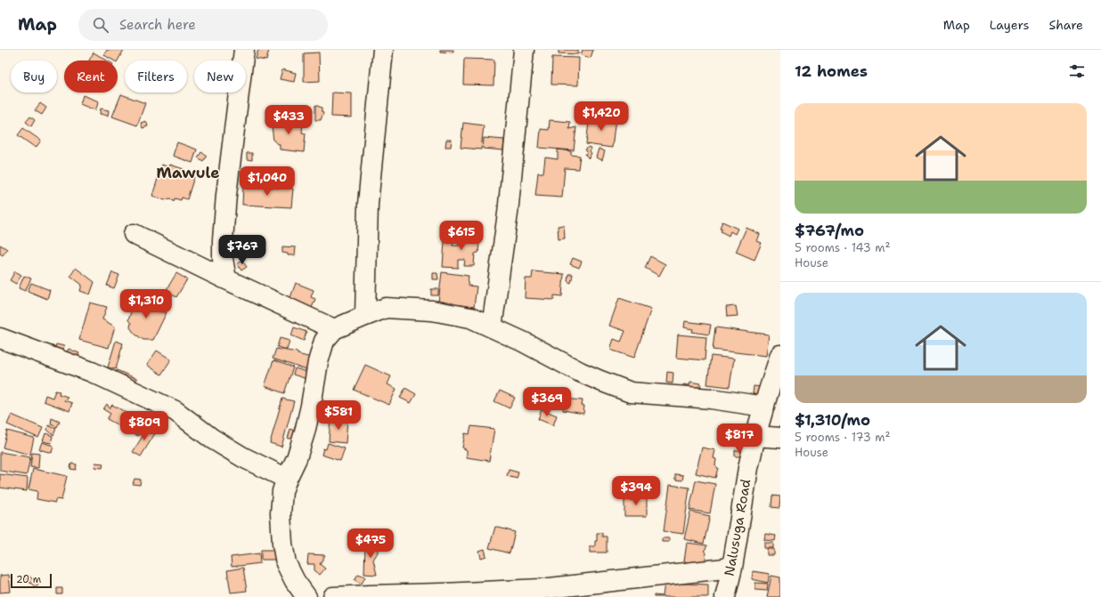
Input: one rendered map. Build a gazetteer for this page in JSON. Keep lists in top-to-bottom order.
{
  "streets": {
    "street": ["Nalusuga Road"]
  },
  "districts": ["Mawule"],
  "scale_bar": "20 m",
  "page": {
    "header": "Map",
    "search": "Search here",
    "nav": ["Map", "Layers", "Share"],
    "heading": "12 homes",
    "chip": [
      "Buy",
      "Rent",
      "Filters",
      "New"
    ],
    "list": [
      {
        "name": "$767/mo",
        "note": "5 rooms · 143 m² · House"
      },
      {
        "name": "$1,310/mo",
        "note": "5 rooms · 173 m² · House"
      }
    ],
    "price": [
      "$1,420",
      "$433",
      "$1,040",
      "$615",
      "$767",
      "$1,310",
      "$369",
      "$581",
      "$809",
      "$817",
      "$394",
      "$475"
    ],
    "scale": "20 m"
  }
}
